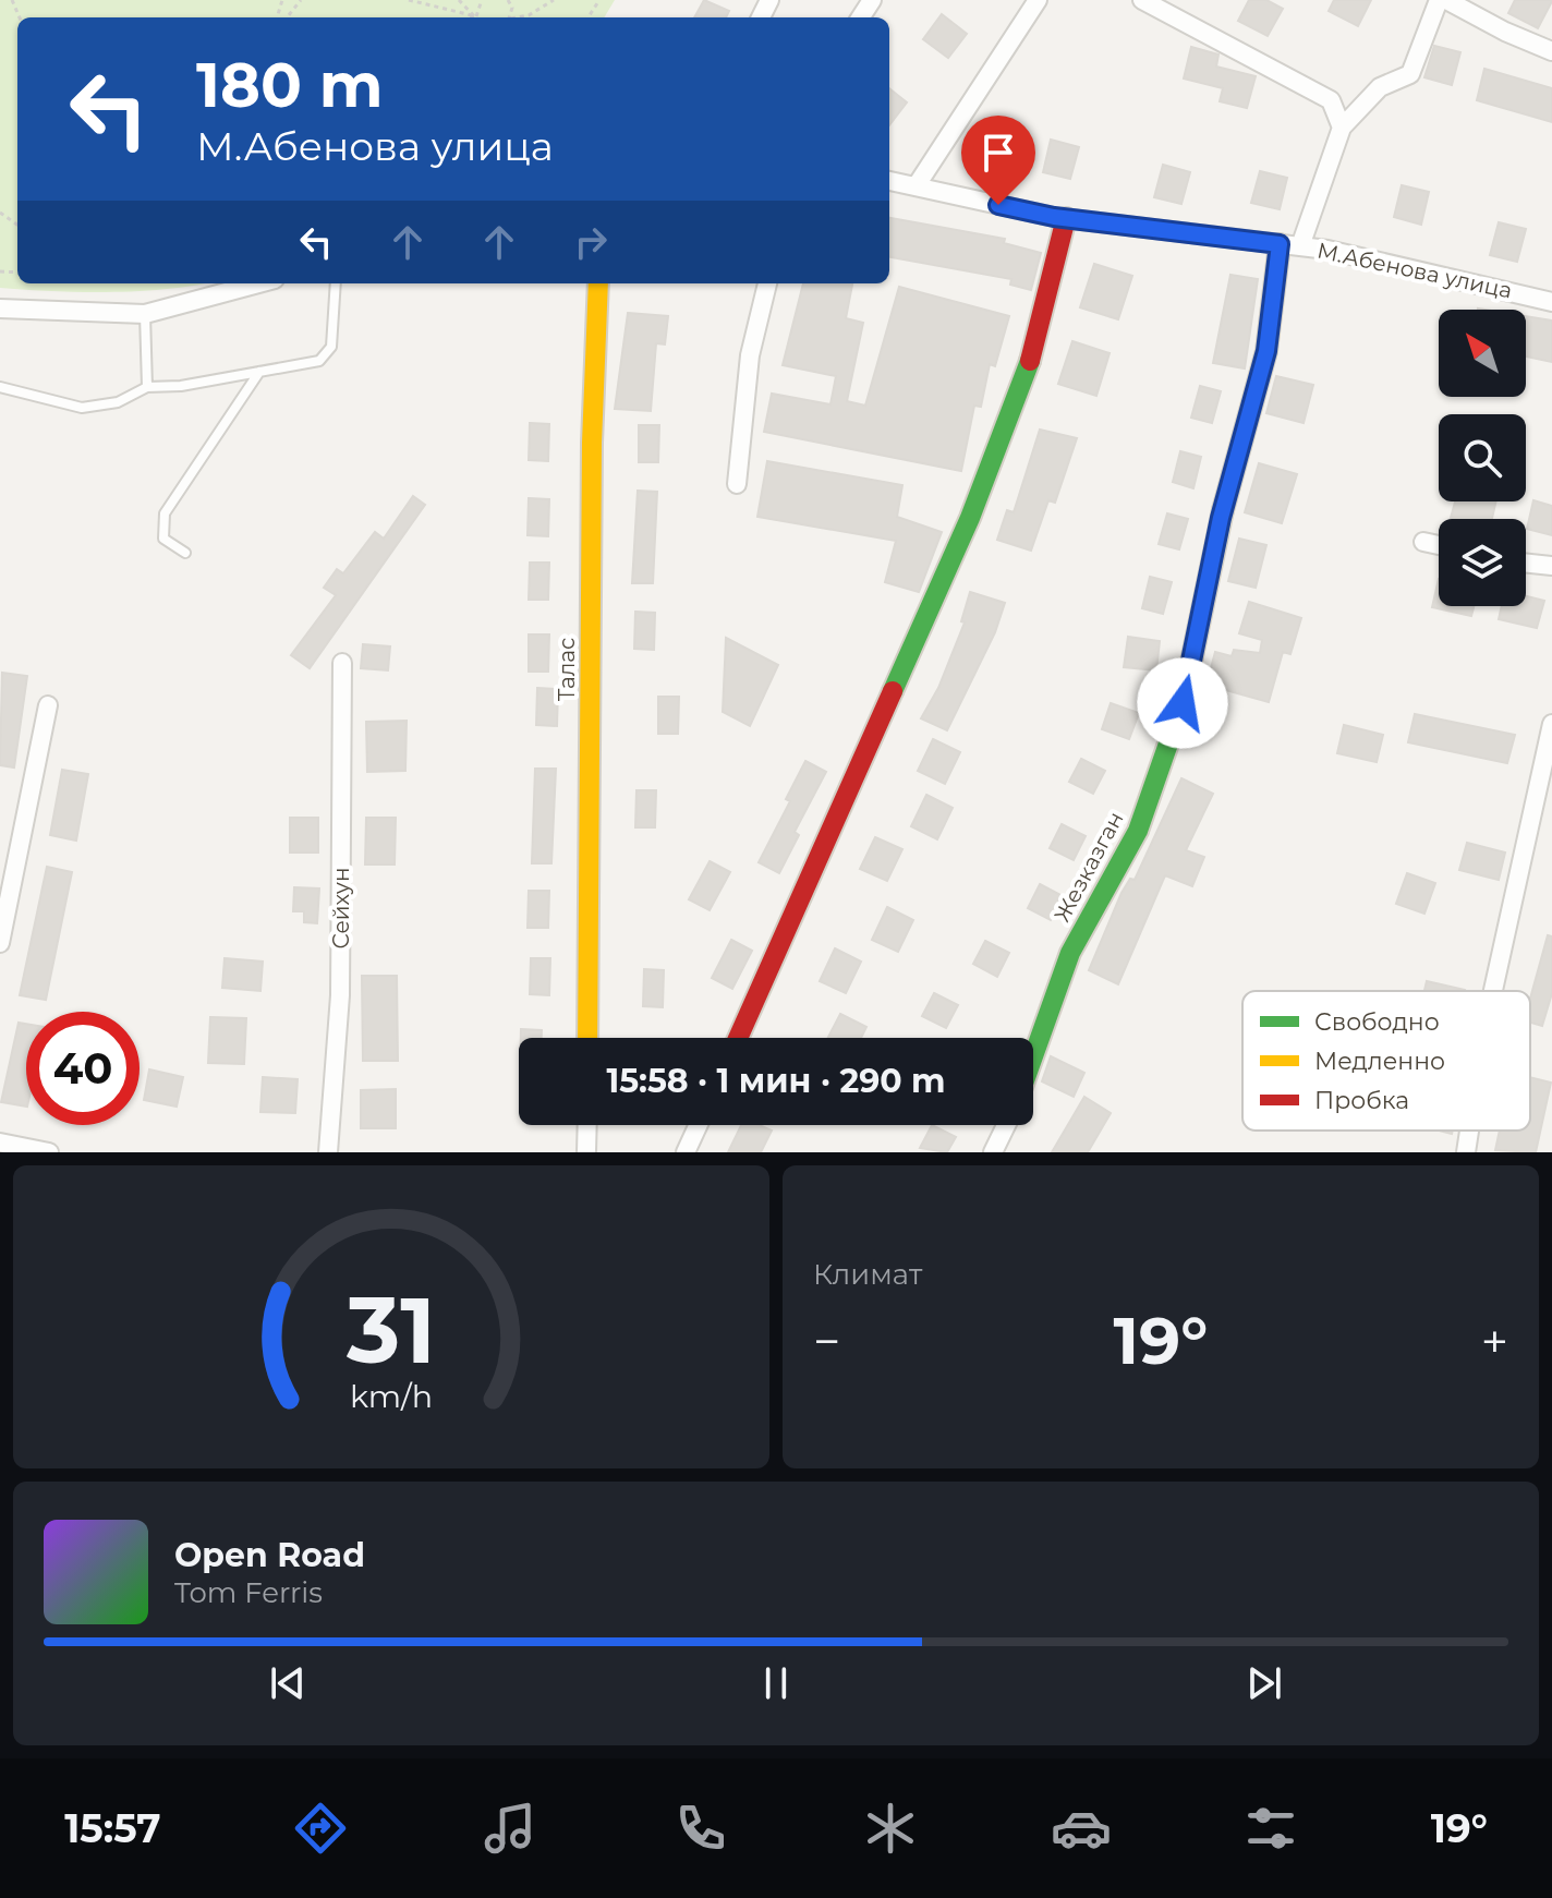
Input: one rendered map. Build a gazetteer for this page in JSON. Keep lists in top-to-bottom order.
{
  "streets": {
    "street": [
      "М.Абенова улица",
      "Талас",
      "Жезказган",
      "Сейхун"
    ]
  },
  "crossings": [
    ["М.Абенова улица", "Жезказган"]
  ],
  "legend": ["Свободно", "Медленно", "Пробка"],
  "north": "top left",
  "page": {
    "turn": ["180 m", "М.Абенова улица"],
    "limit": "40",
    "trip": "15:58 · 1 мин · 290 m",
    "tile": "Климат",
    "heat": ["−", "19°", "+"],
    "song": ["Open Road", "Tom Ferris"],
    "tabs": ["15:57", "19°"],
    "gauge": ["31", "km/h"]
  }
}
